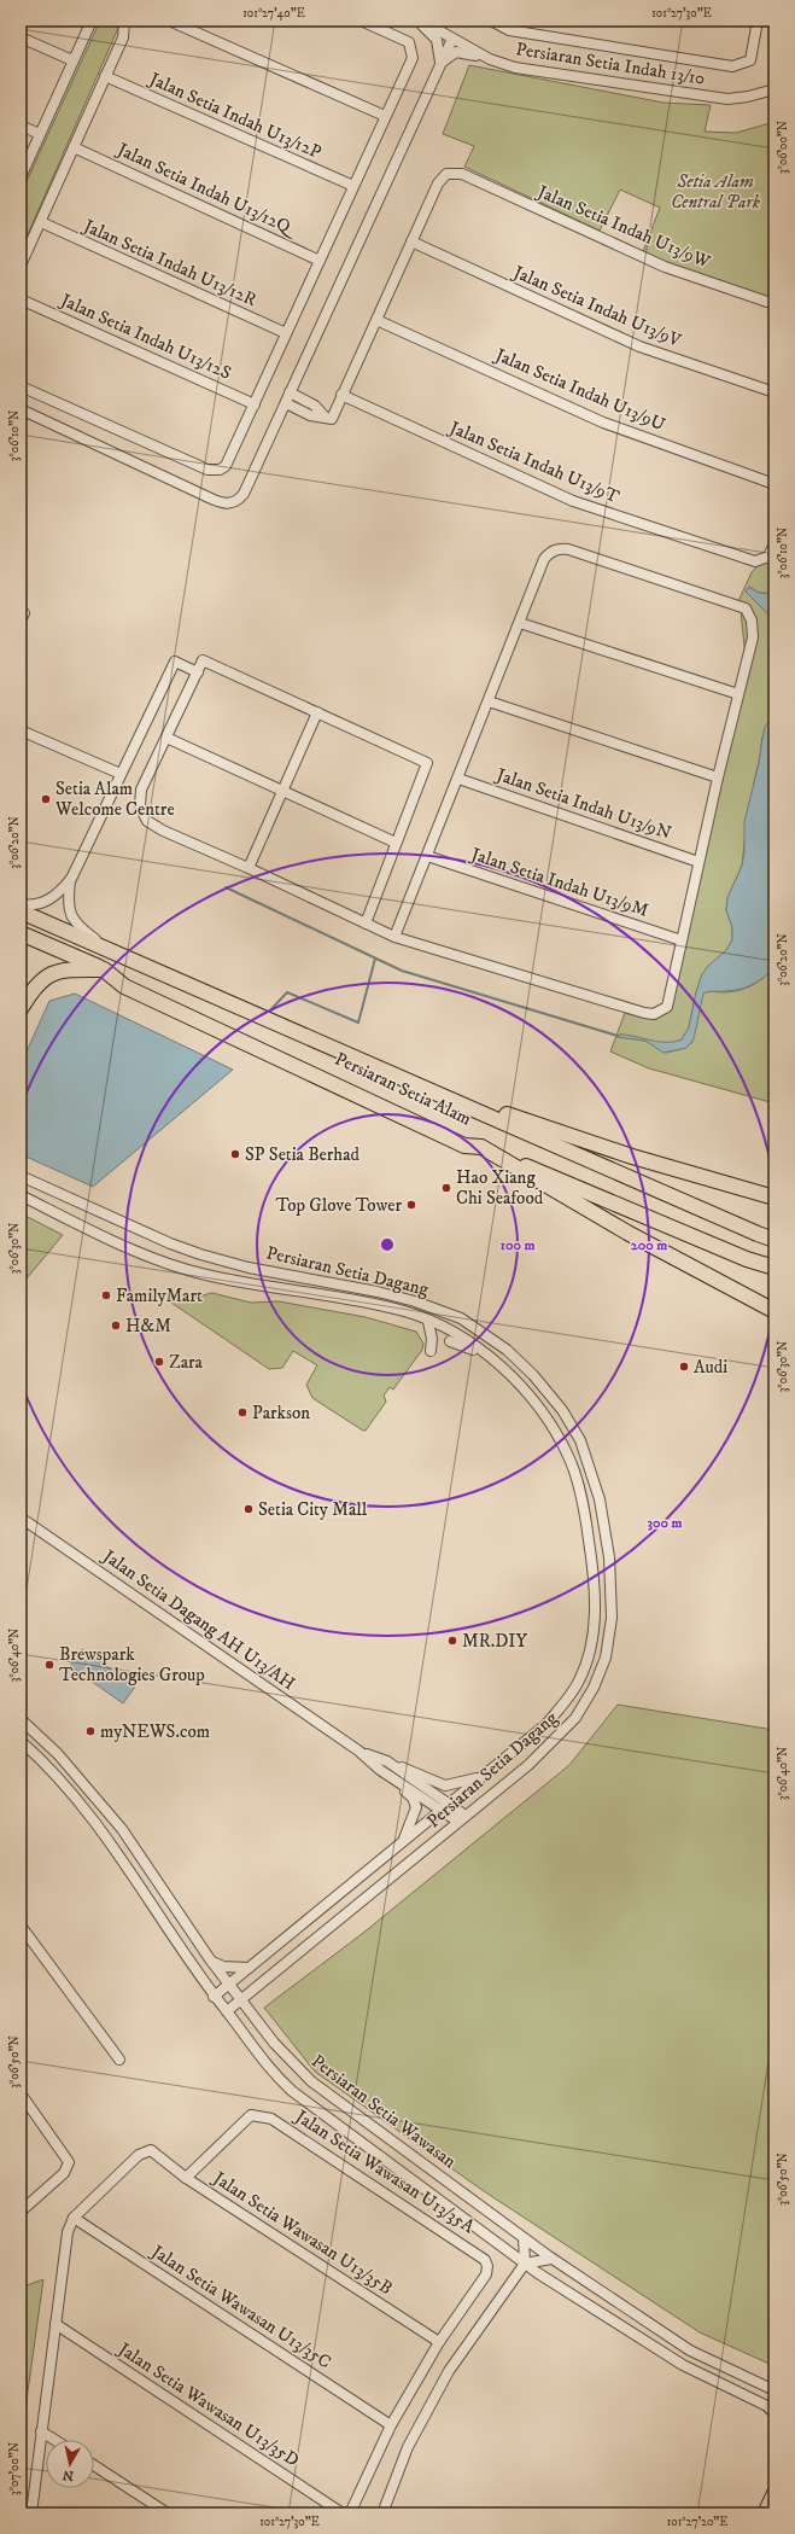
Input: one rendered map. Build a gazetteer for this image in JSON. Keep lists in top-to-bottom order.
{
  "streets": {
    "highway": ["Persiaran Setia Alam"],
    "street": [
      "Persiaran Setia Indah 13/10",
      "Jalan Setia Indah U13/12P",
      "Jalan Setia Indah U13/12Q",
      "Jalan Setia Indah U13/9W",
      "Jalan Setia Indah U13/12R",
      "Jalan Setia Indah U13/9V",
      "Jalan Setia Indah U13/12S",
      "Jalan Setia Indah U13/9U",
      "Jalan Setia Indah U13/9T",
      "Jalan Setia Indah U13/9N",
      "Jalan Setia Indah U13/9M",
      "Persiaran Setia Dagang",
      "Jalan Setia Dagang AH U13/AH",
      "Persiaran Setia Wawasan",
      "Jalan Setia Wawasan U13/35A",
      "Jalan Setia Wawasan U13/35B",
      "Jalan Setia Wawasan U13/35C",
      "Jalan Setia Wawasan U13/35D"
    ]
  },
  "crossings": [
    ["Jalan Setia Indah U13/9W", "Jalan Setia Indah U13/9V"],
    ["Persiaran Setia Dagang", "Jalan Setia Dagang AH U13/AH"],
    ["Persiaran Setia Dagang", "Persiaran Setia Wawasan"],
    ["Jalan Setia Wawasan U13/35A", "Jalan Setia Wawasan U13/35B"],
    ["Jalan Setia Wawasan U13/35B", "Jalan Setia Wawasan U13/35C"]
  ],
  "parks": ["Setia Alam Central Park"],
  "places": [
    "Setia Alam Welcome Centre",
    "SP Setia Berhad",
    "Hao Xiang Chi Seafood",
    "Top Glove Tower",
    "FamilyMart",
    "H&M",
    "Zara",
    "Audi",
    "Parkson",
    "Setia City Mall",
    "MR.DIY",
    "Brewspark Technologies Group",
    "myNEWS.com"
  ],
  "north": "bottom",
  "coordinates": [
    "101°27'40\"E",
    "101°27'30\"E",
    "3°06'00\"N",
    "3°06'10\"N",
    "3°06'20\"N",
    "3°06'30\"N",
    "3°06'40\"N",
    "3°06'50\"N",
    "3°07'00\"N",
    "101°27'20\"E"
  ],
  "rings": ["100 m", "200 m", "300 m"]
}
